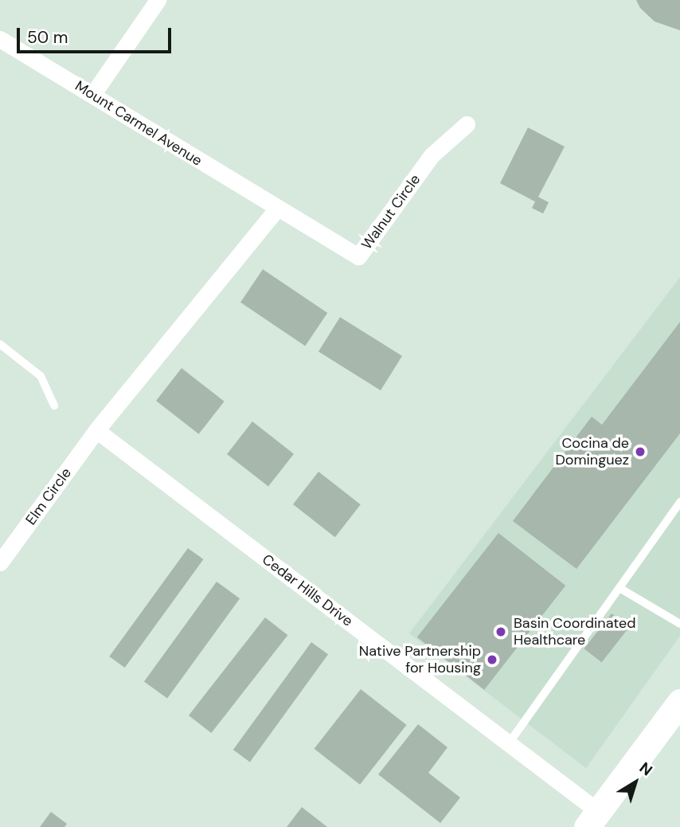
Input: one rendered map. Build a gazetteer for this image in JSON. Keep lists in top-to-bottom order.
{
  "streets": {
    "street": [
      "Mount Carmel Avenue",
      "Walnut Circle",
      "Elm Circle",
      "Cedar Hills Drive"
    ]
  },
  "crossings": [
    ["Mount Carmel Avenue", "Walnut Circle"],
    ["Mount Carmel Avenue", "Elm Circle"],
    ["Walnut Circle", "Elm Circle"],
    ["Elm Circle", "Cedar Hills Drive"]
  ],
  "places": ["Cocina de Dominguez", "Basin Coordinated Healthcare", "Native Partnership for Housing"],
  "scale_bar": "50 m",
  "north": "top right"
}
